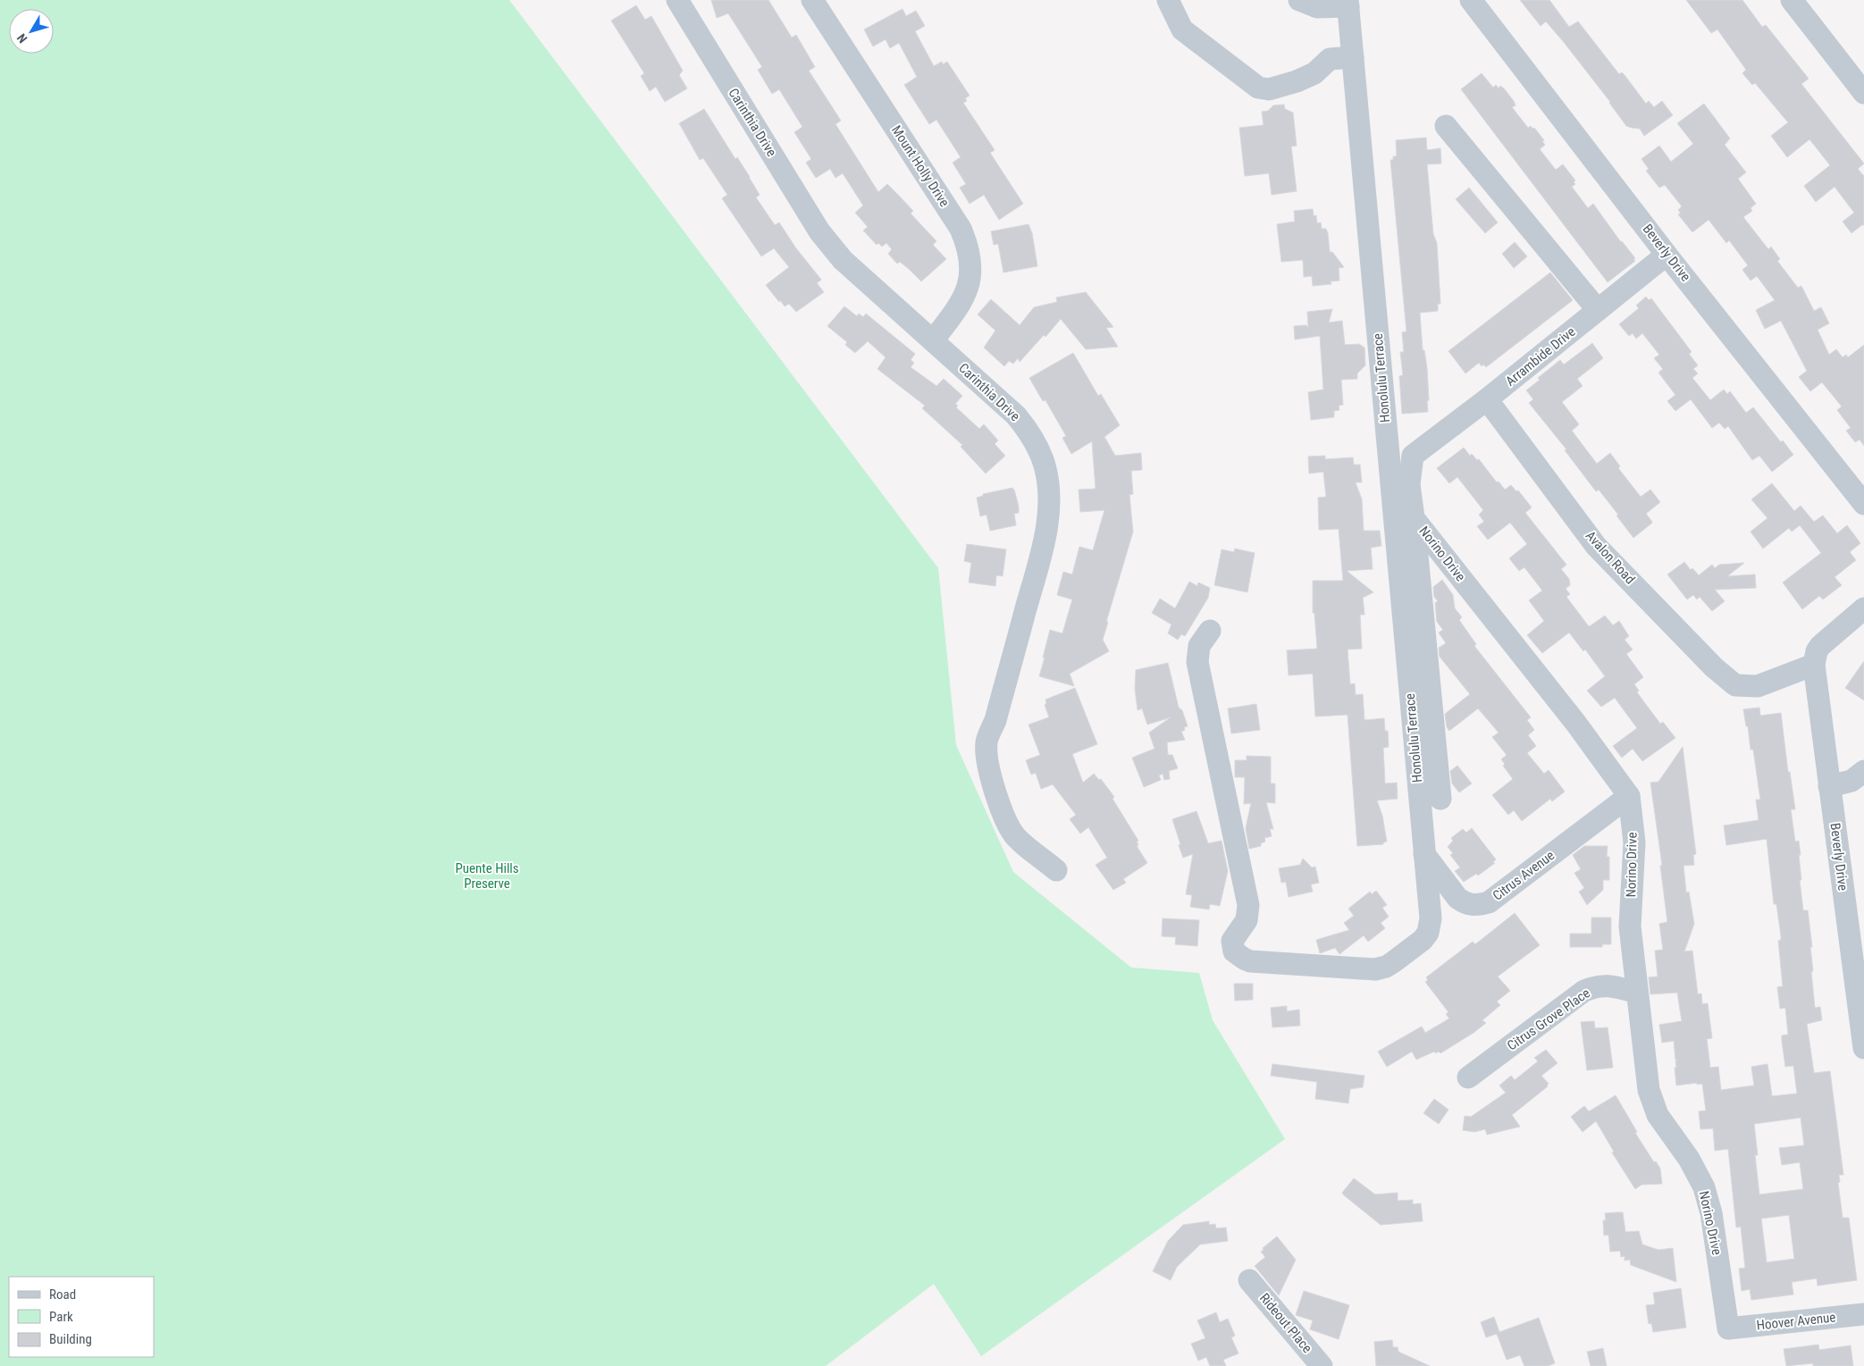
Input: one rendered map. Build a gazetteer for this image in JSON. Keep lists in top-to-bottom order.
{
  "streets": {
    "street": [
      "Carinthia Drive",
      "Mount Holly Drive",
      "Beverly Drive",
      "Arrambide Drive",
      "Honolulu Terrace",
      "Norino Drive",
      "Avalon Road",
      "Citrus Avenue",
      "Citrus Grove Place",
      "Hoover Avenue",
      "Rideout Place"
    ]
  },
  "crossings": [
    ["Carinthia Drive", "Mount Holly Drive"],
    ["Beverly Drive", "Arrambide Drive"],
    ["Beverly Drive", "Avalon Road"],
    ["Arrambide Drive", "Norino Drive"],
    ["Arrambide Drive", "Avalon Road"],
    ["Honolulu Terrace", "Citrus Avenue"],
    ["Norino Drive", "Citrus Avenue"],
    ["Norino Drive", "Citrus Grove Place"],
    ["Norino Drive", "Hoover Avenue"]
  ],
  "parks": ["Puente Hills Preserve"],
  "legend": ["Road", "Park", "Building"],
  "north": "bottom left"
}
